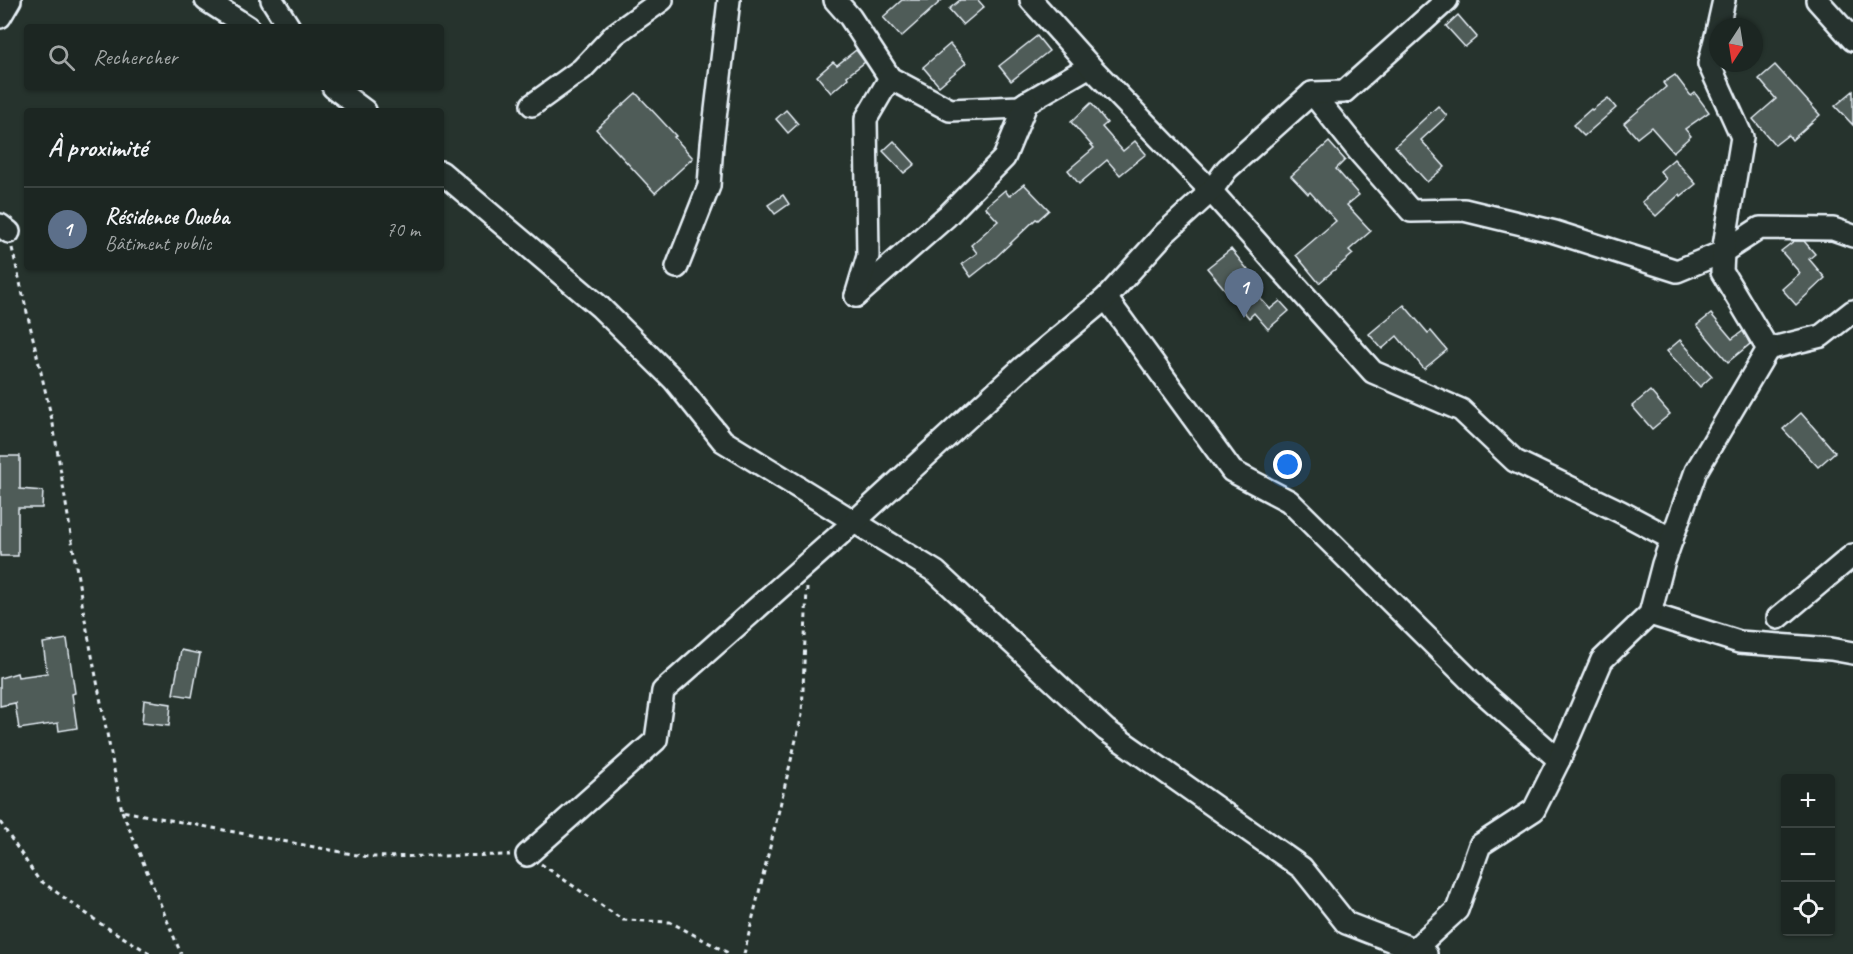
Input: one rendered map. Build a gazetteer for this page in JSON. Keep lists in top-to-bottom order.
{
  "north": "bottom",
  "page": {
    "search": "Rechercher",
    "heading": "À proximité",
    "list": [
      {
        "mark": "1",
        "name": "Résidence Ouoba",
        "note": "Bâtiment public",
        "value": "70 m"
      }
    ],
    "pins": "1",
    "map_buttons": ["+", "−"]
  }
}
